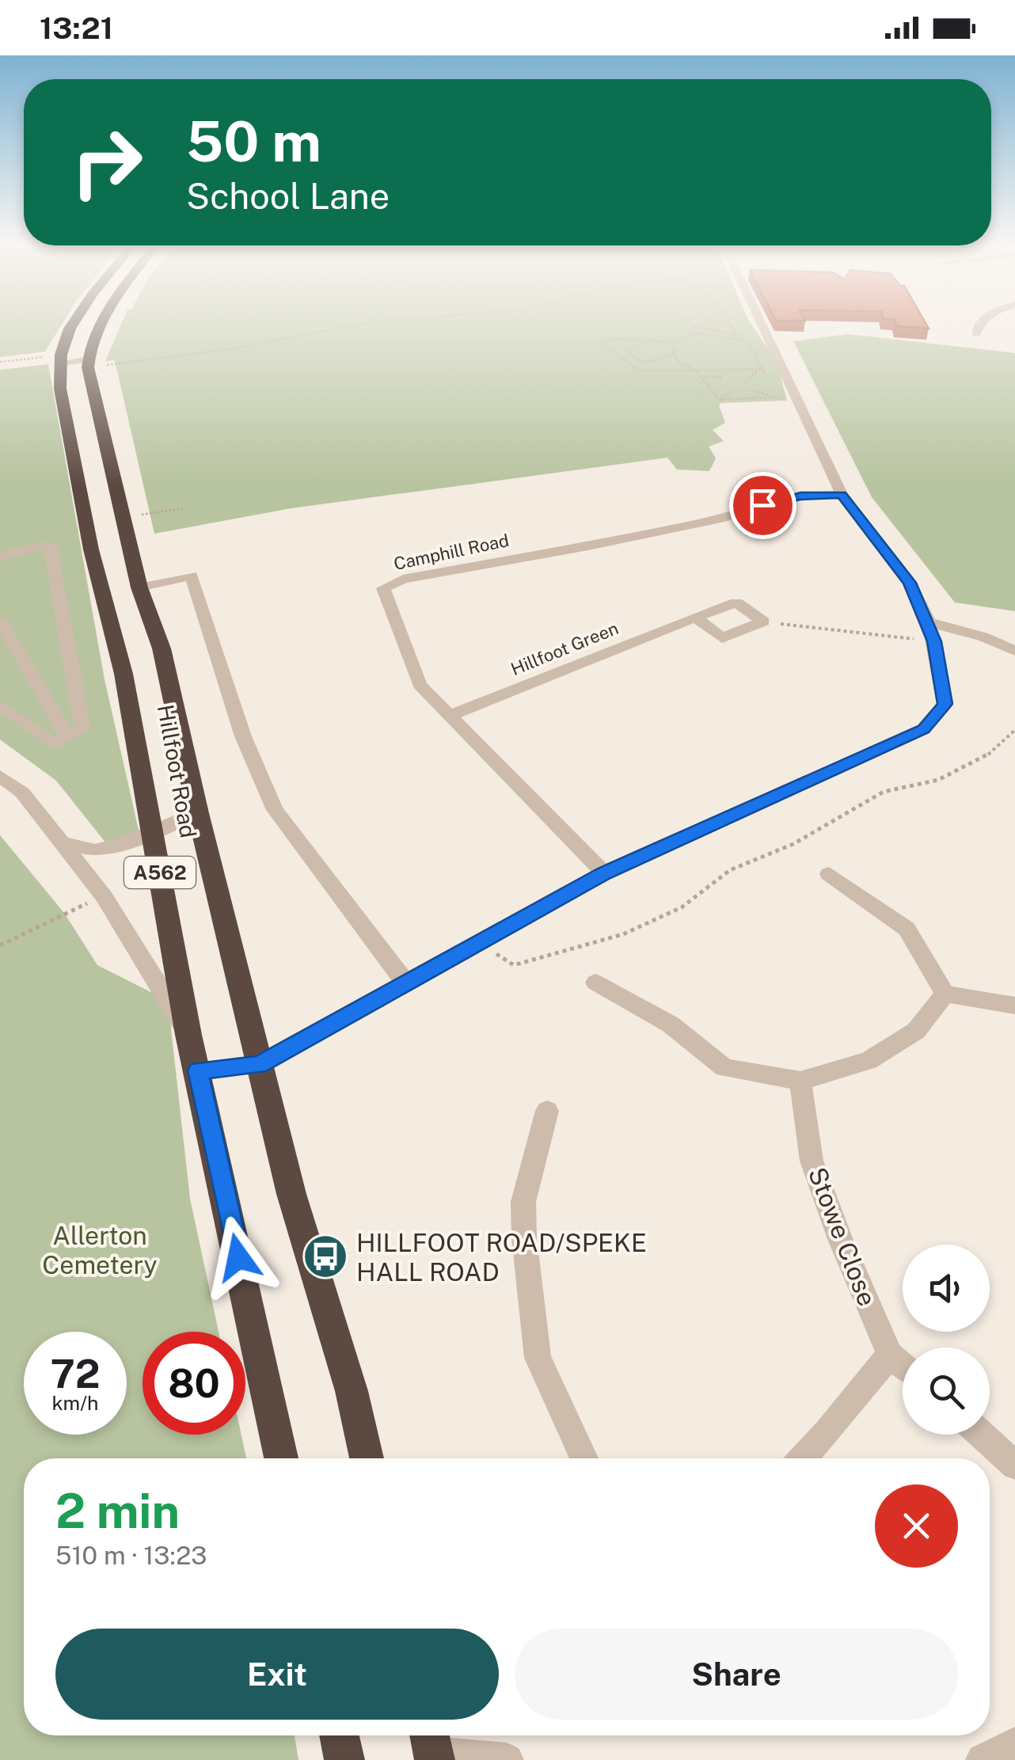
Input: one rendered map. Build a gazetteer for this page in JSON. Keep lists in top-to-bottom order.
{
  "streets": {
    "highway": ["Hillfoot Road", "A562"],
    "street": ["Camphill Road", "Hillfoot Green", "Stowe Close"]
  },
  "crossings": [
    ["Camphill Road", "Hillfoot Green"]
  ],
  "parks": ["Allerton Cemetery"],
  "places": {
    "bus stop": ["HILLFOOT ROAD/SPEKE HALL ROAD"]
  },
  "page": {
    "status": "13:21",
    "turn": ["50 m", "School Lane"],
    "speed": "72 km/h",
    "limit": "80",
    "heading": ["2 min", "510 m · 13:23"],
    "buttons": ["Exit", "Share"]
  }
}
